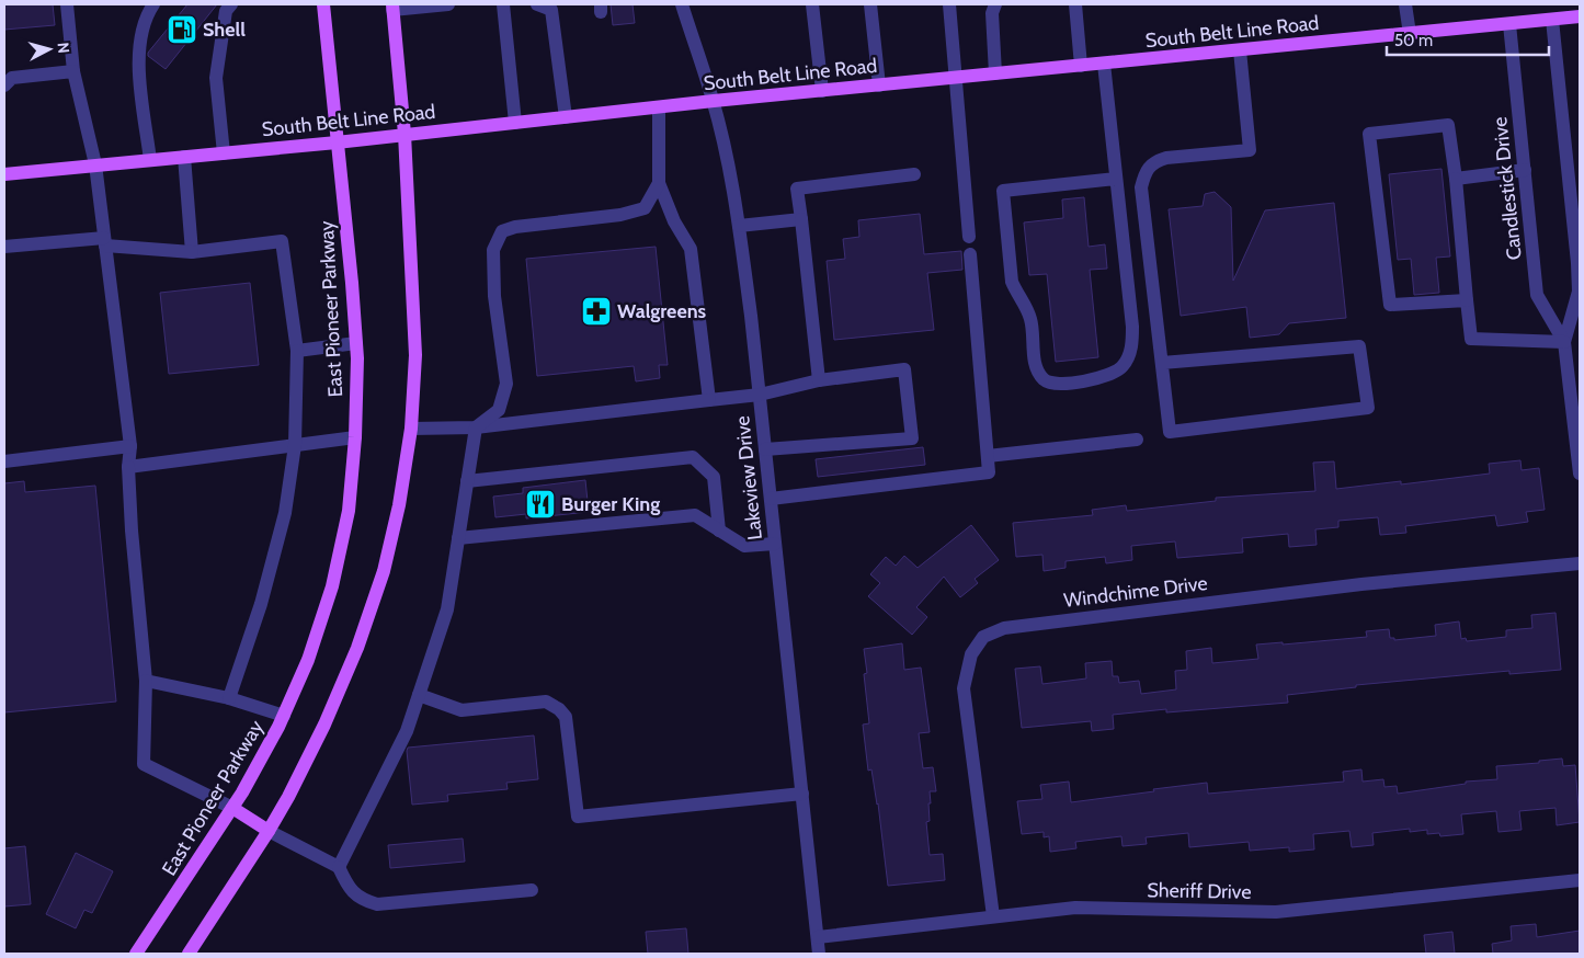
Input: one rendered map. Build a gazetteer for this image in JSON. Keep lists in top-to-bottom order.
{
  "streets": {
    "main road": ["South Belt Line Road", "East Pioneer Parkway"],
    "street": [
      "Candlestick Drive",
      "Lakeview Drive",
      "Windchime Drive",
      "Sheriff Drive"
    ]
  },
  "crossings": [
    ["South Belt Line Road", "Candlestick Drive"],
    ["South Belt Line Road", "East Pioneer Parkway"],
    ["South Belt Line Road", "Lakeview Drive"],
    ["Lakeview Drive", "Sheriff Drive"],
    ["Windchime Drive", "Sheriff Drive"]
  ],
  "places": {
    "fuel station": ["Shell"],
    "pharmacy": ["Walgreens"],
    "restaurant": ["Burger King"]
  },
  "scale_bar": "50 m",
  "north": "right"
}
